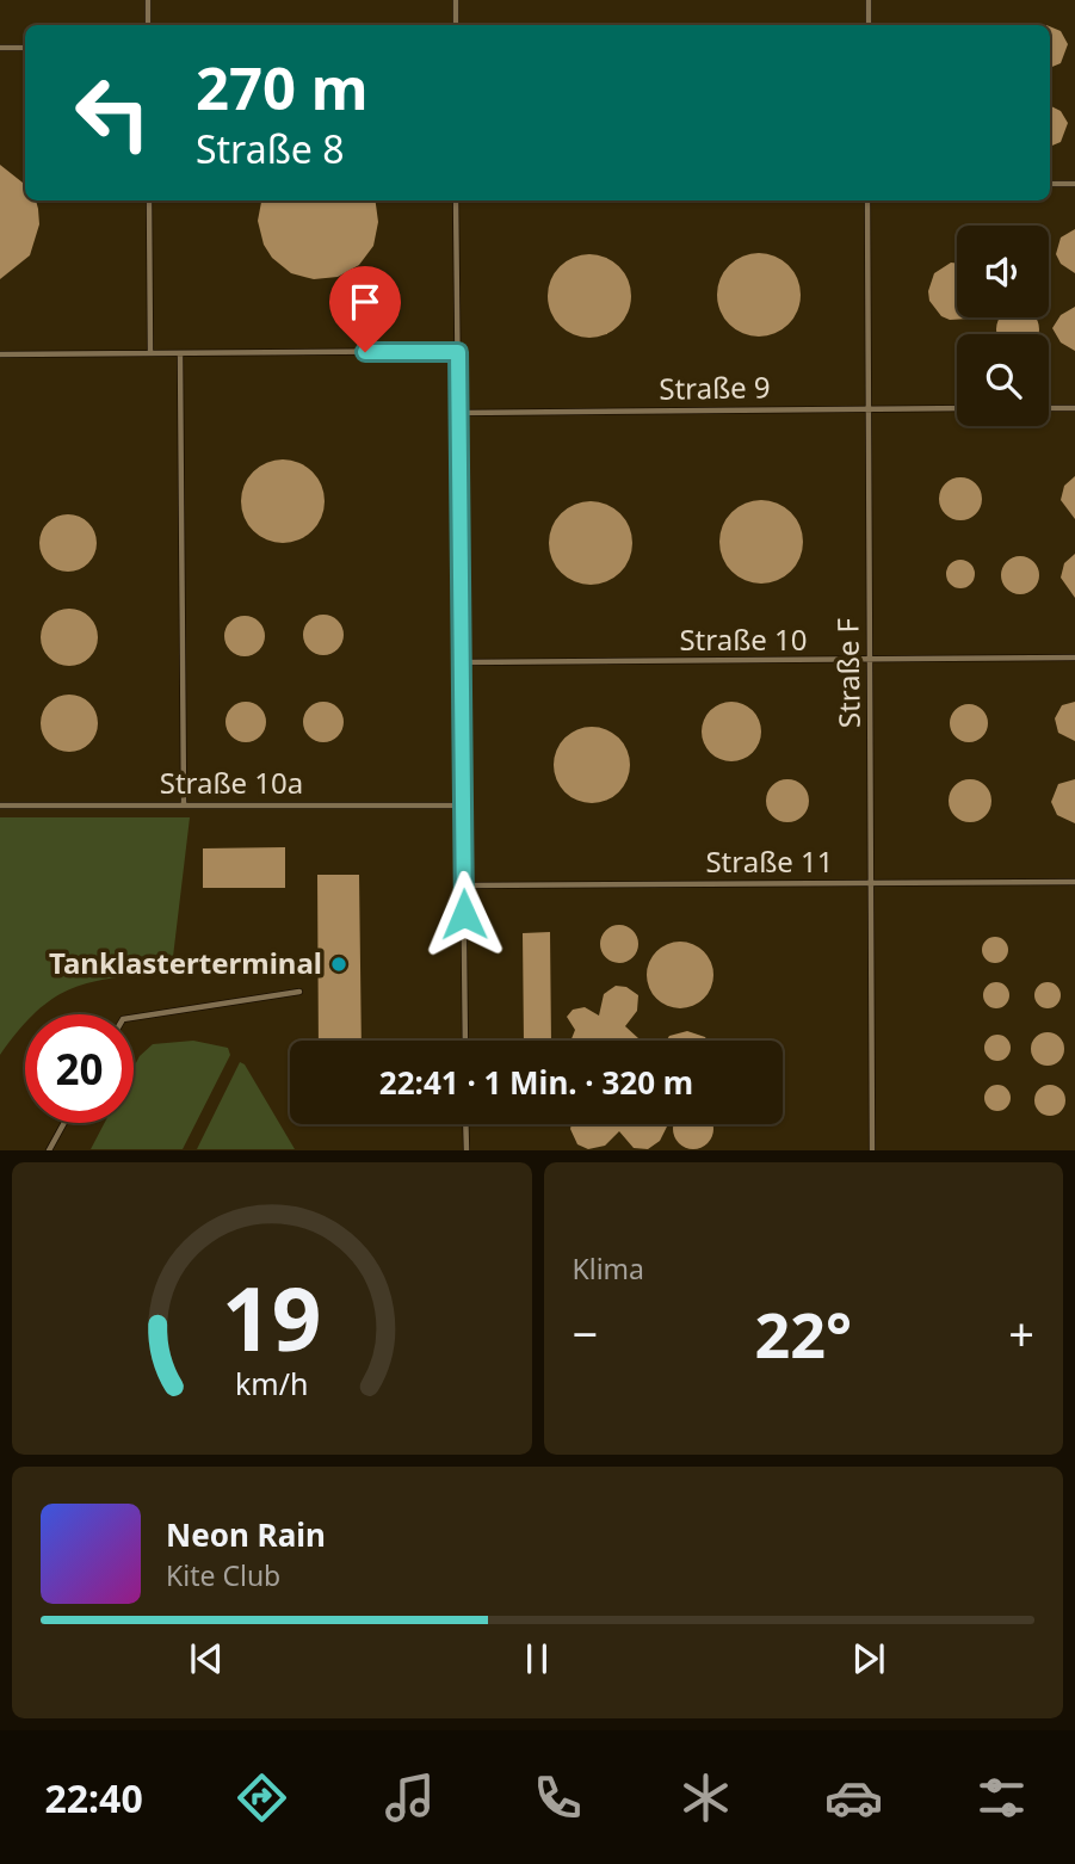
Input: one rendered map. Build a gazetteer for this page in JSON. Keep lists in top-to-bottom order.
{
  "streets": {
    "lane": [
      "Straße 9",
      "Straße 10",
      "Straße F",
      "Straße 10a",
      "Straße 11"
    ]
  },
  "crossings": [
    ["Straße 9", "Straße F"],
    ["Straße 10", "Straße F"],
    ["Straße F", "Straße 11"]
  ],
  "places": ["Tanklasterterminal"],
  "page": {
    "turn": ["270 m", "Straße 8"],
    "limit": "20",
    "trip": "22:41 · 1 Min. · 320 m",
    "tile": "Klima",
    "heat": ["−", "22°", "+"],
    "song": ["Neon Rain", "Kite Club"],
    "tabs": "22:40",
    "gauge": ["19", "km/h"]
  }
}
